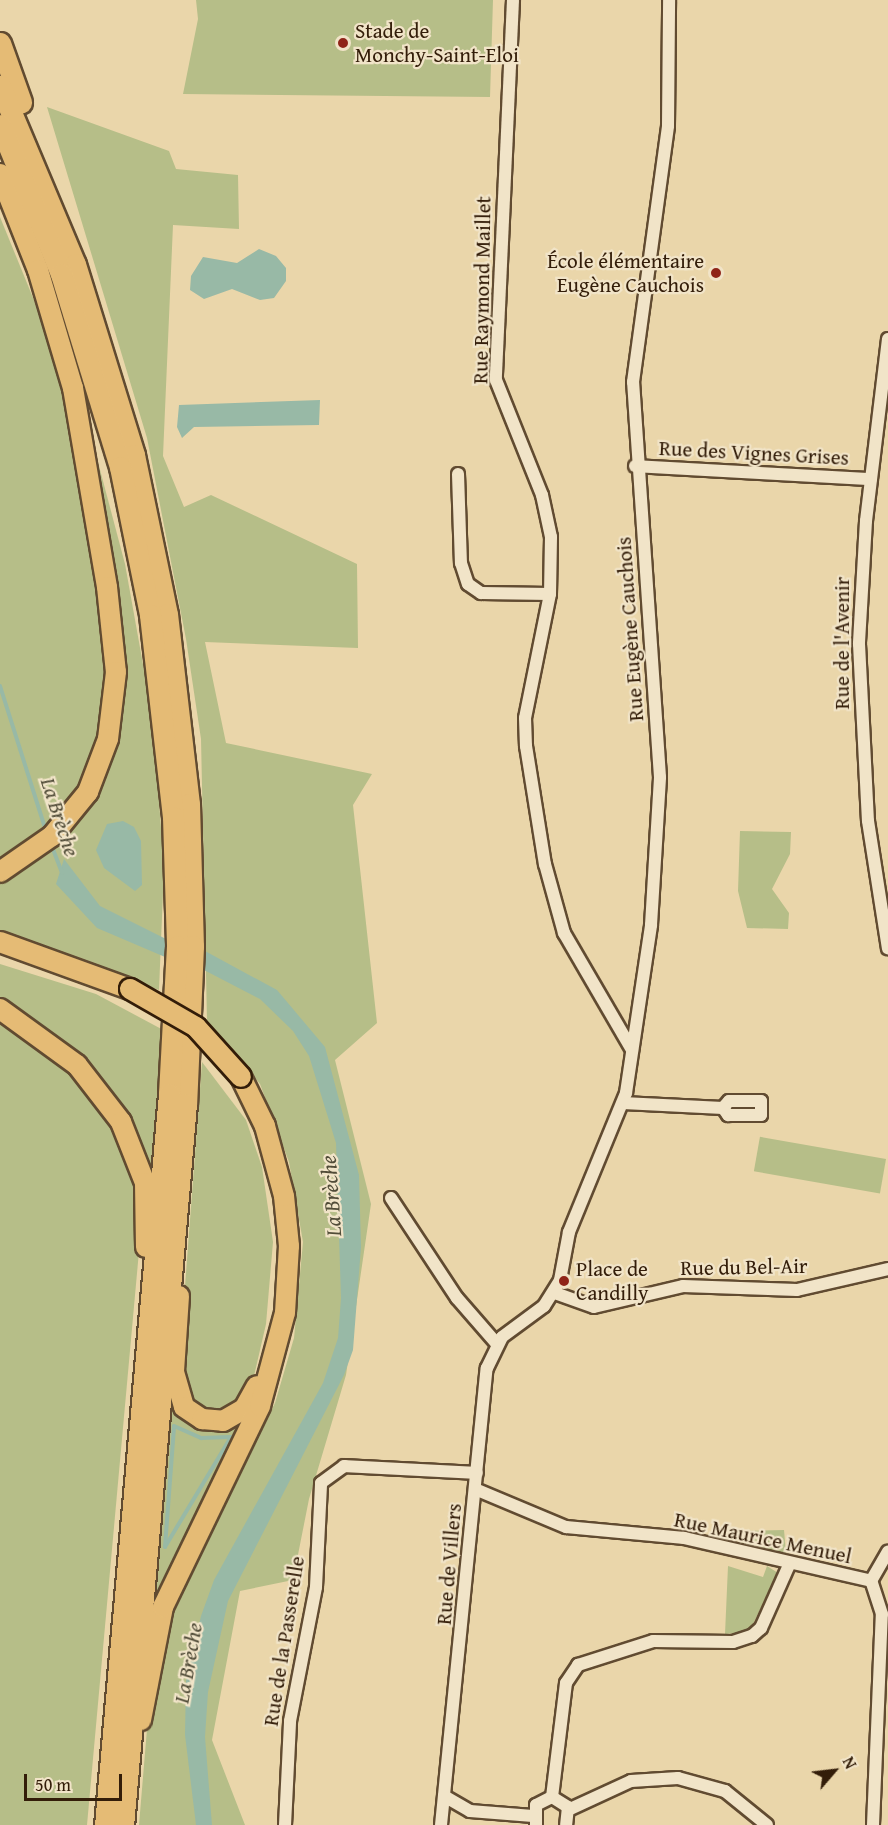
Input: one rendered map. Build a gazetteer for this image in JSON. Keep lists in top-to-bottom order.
{
  "streets": {
    "street": [
      "Rue Raymond Maillet",
      "Rue des Vignes Grises",
      "Rue Eugène Cauchois",
      "Rue de l'Avenir",
      "Rue du Bel-Air",
      "Rue Maurice Menuel",
      "Rue de Villers",
      "Rue de la Passerelle"
    ]
  },
  "crossings": [
    ["Rue Raymond Maillet", "Rue Eugène Cauchois"],
    ["Rue des Vignes Grises", "Rue Eugène Cauchois"],
    ["Rue des Vignes Grises", "Rue de l'Avenir"],
    ["Rue Eugène Cauchois", "Rue du Bel-Air"],
    ["Rue Eugène Cauchois", "Rue de Villers"],
    ["Rue du Bel-Air", "Rue de Villers"],
    ["Rue Maurice Menuel", "Rue de Villers"],
    ["Rue de Villers", "Rue de la Passerelle"]
  ],
  "water": ["La Brèche"],
  "places": ["Stade de Monchy-Saint-Eloi", "École élémentaire Eugène Cauchois", "Place de Candilly"],
  "scale_bar": "50 m",
  "north": "top right"
}
